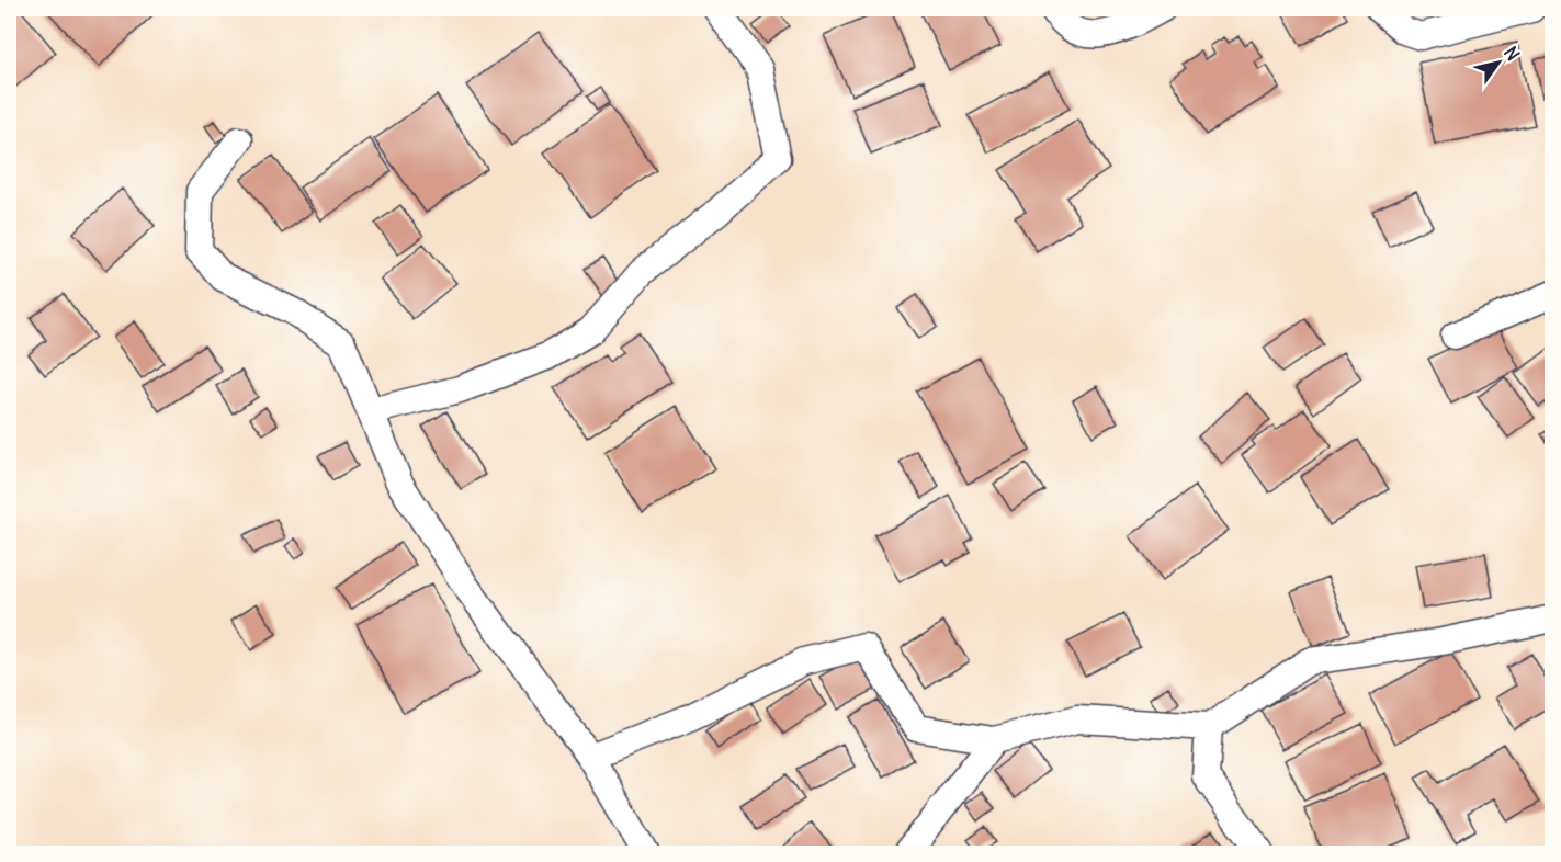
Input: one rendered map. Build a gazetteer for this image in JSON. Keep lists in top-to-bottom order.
{
  "north": "top right"
}
